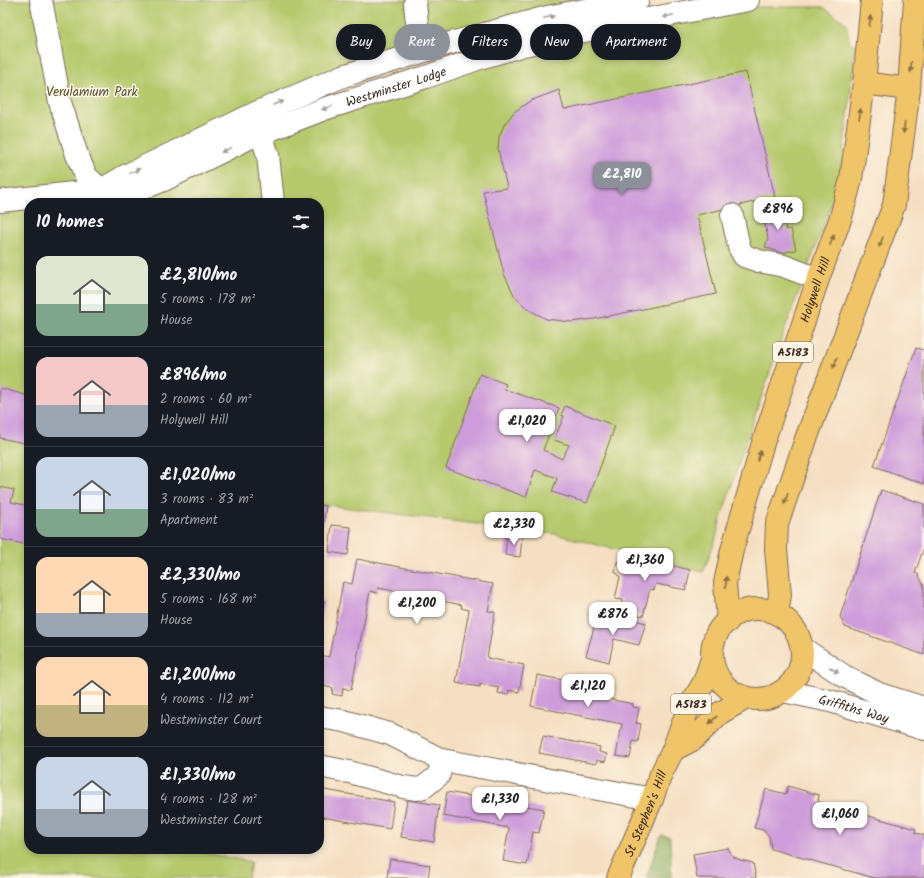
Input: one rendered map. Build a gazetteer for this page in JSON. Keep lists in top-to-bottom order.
{
  "streets": {
    "main road": ["Holywell Hill", "A5183", "St Stephen's Hill"],
    "street": ["Westminster Lodge", "Griffiths Way"]
  },
  "crossings": [
    ["Holywell Hill", "A5183"],
    ["Holywell Hill", "Griffiths Way"],
    ["Holywell Hill", "St Stephen's Hill"],
    ["A5183", "Griffiths Way"],
    ["A5183", "St Stephen's Hill"],
    ["Griffiths Way", "St Stephen's Hill"]
  ],
  "parks": ["Verulamium Park"],
  "page": {
    "chip": [
      "Buy",
      "Rent",
      "Filters",
      "New",
      "Apartment"
    ],
    "price": [
      "£2,810",
      "£896",
      "£1,020",
      "£2,330",
      "£1,360",
      "£1,200",
      "£876",
      "£1,120",
      "£1,330",
      "£1,060"
    ],
    "heading": "10 homes",
    "list": [
      {
        "name": "£2,810/mo",
        "note": "5 rooms · 178 m² · House"
      },
      {
        "name": "£896/mo",
        "note": "2 rooms · 60 m² · Holywell Hill"
      },
      {
        "name": "£1,020/mo",
        "note": "3 rooms · 83 m² · Apartment"
      },
      {
        "name": "£2,330/mo",
        "note": "5 rooms · 168 m² · House"
      },
      {
        "name": "£1,200/mo",
        "note": "4 rooms · 112 m² · Westminster Court"
      },
      {
        "name": "£1,330/mo",
        "note": "4 rooms · 128 m² · Westminster Court"
      }
    ]
  }
}
